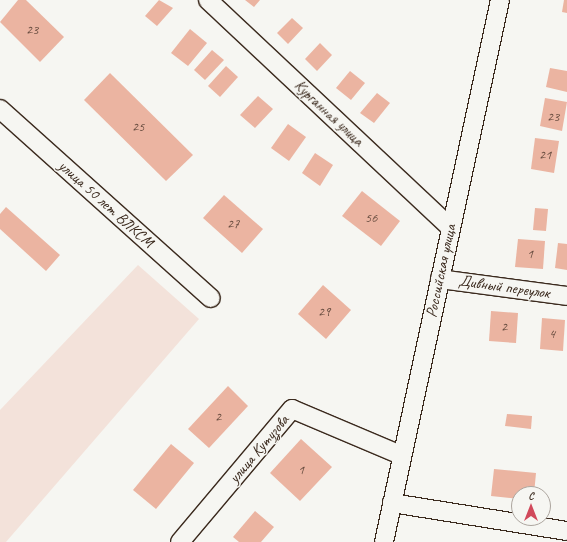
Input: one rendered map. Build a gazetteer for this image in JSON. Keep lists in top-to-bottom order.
{
  "streets": {
    "street": [
      "Курганная улица",
      "улица 50 лет ВЛКСМ",
      "Российская улица",
      "Дивный переулок",
      "улица Кутузова"
    ]
  },
  "crossings": [
    ["Курганная улица", "Российская улица"],
    ["Российская улица", "Дивный переулок"],
    ["Российская улица", "улица Кутузова"]
  ],
  "house_numbers": [
    "23",
    "23",
    "25",
    "21",
    "56",
    "27",
    "1",
    "29",
    "2",
    "4",
    "2",
    "1"
  ],
  "north": "top"
}
